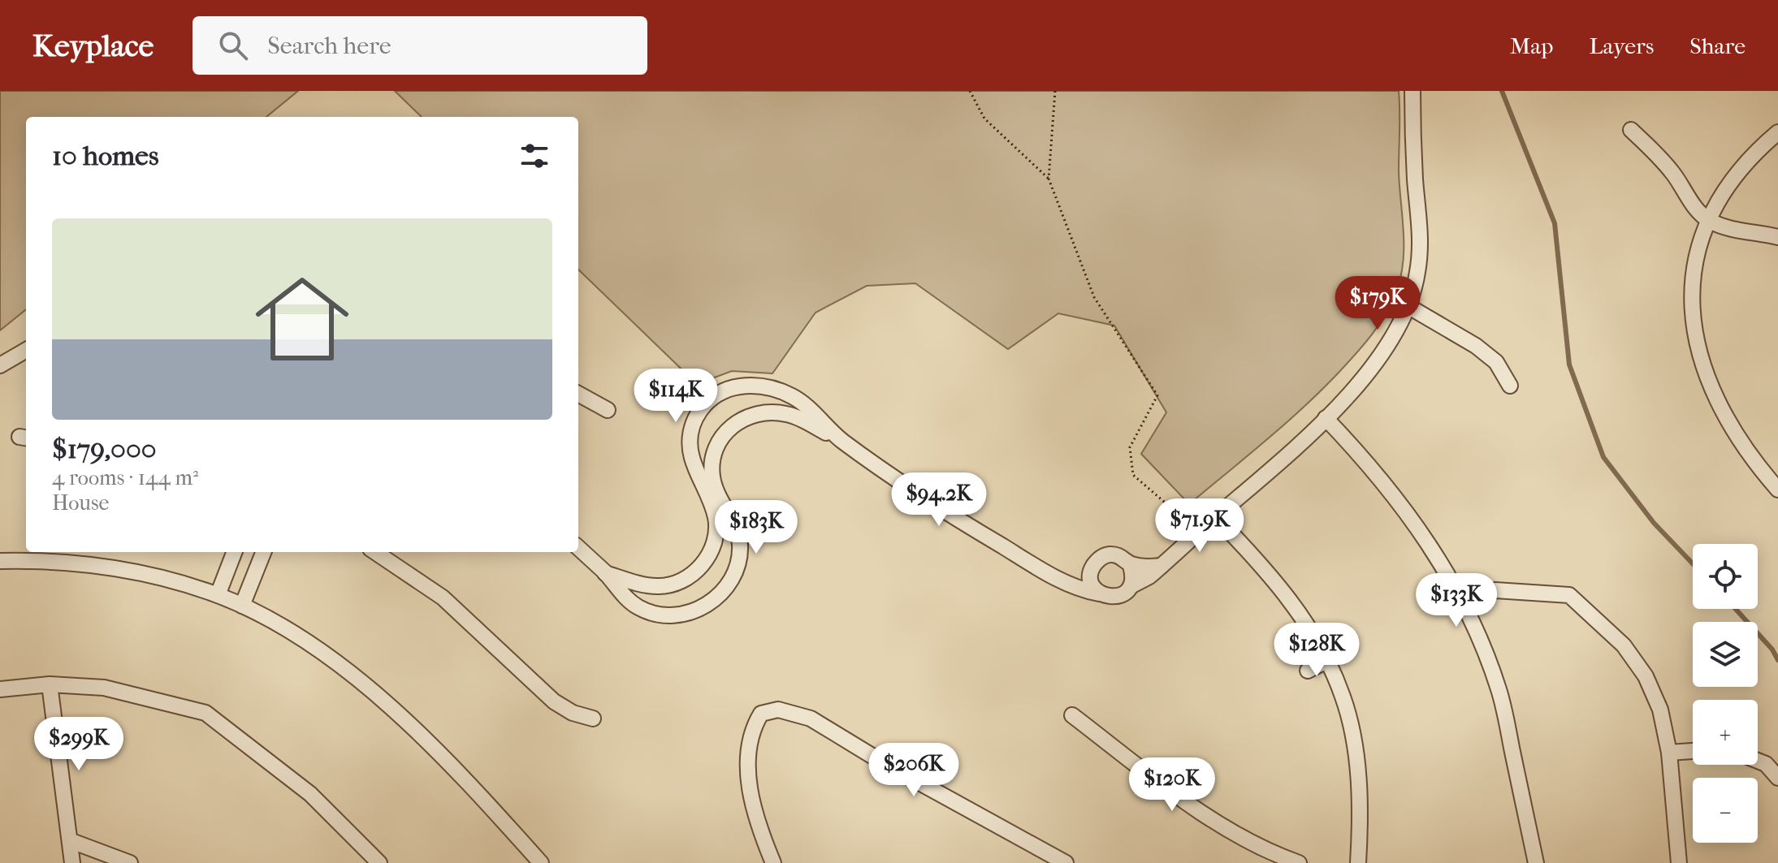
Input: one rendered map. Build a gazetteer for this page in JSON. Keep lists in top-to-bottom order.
{
  "page": {
    "header": "Keyplace",
    "search": "Search here",
    "nav": ["Map", "Layers", "Share"],
    "heading": "10 homes",
    "list": [
      {
        "name": "$179,000",
        "note": "4 rooms · 144 m² · House"
      }
    ],
    "price": [
      "$179K",
      "$114K",
      "$94.2K",
      "$71.9K",
      "$183K",
      "$133K",
      "$128K",
      "$299K",
      "$206K",
      "$120K"
    ],
    "map_buttons": ["+", "−"]
  }
}
